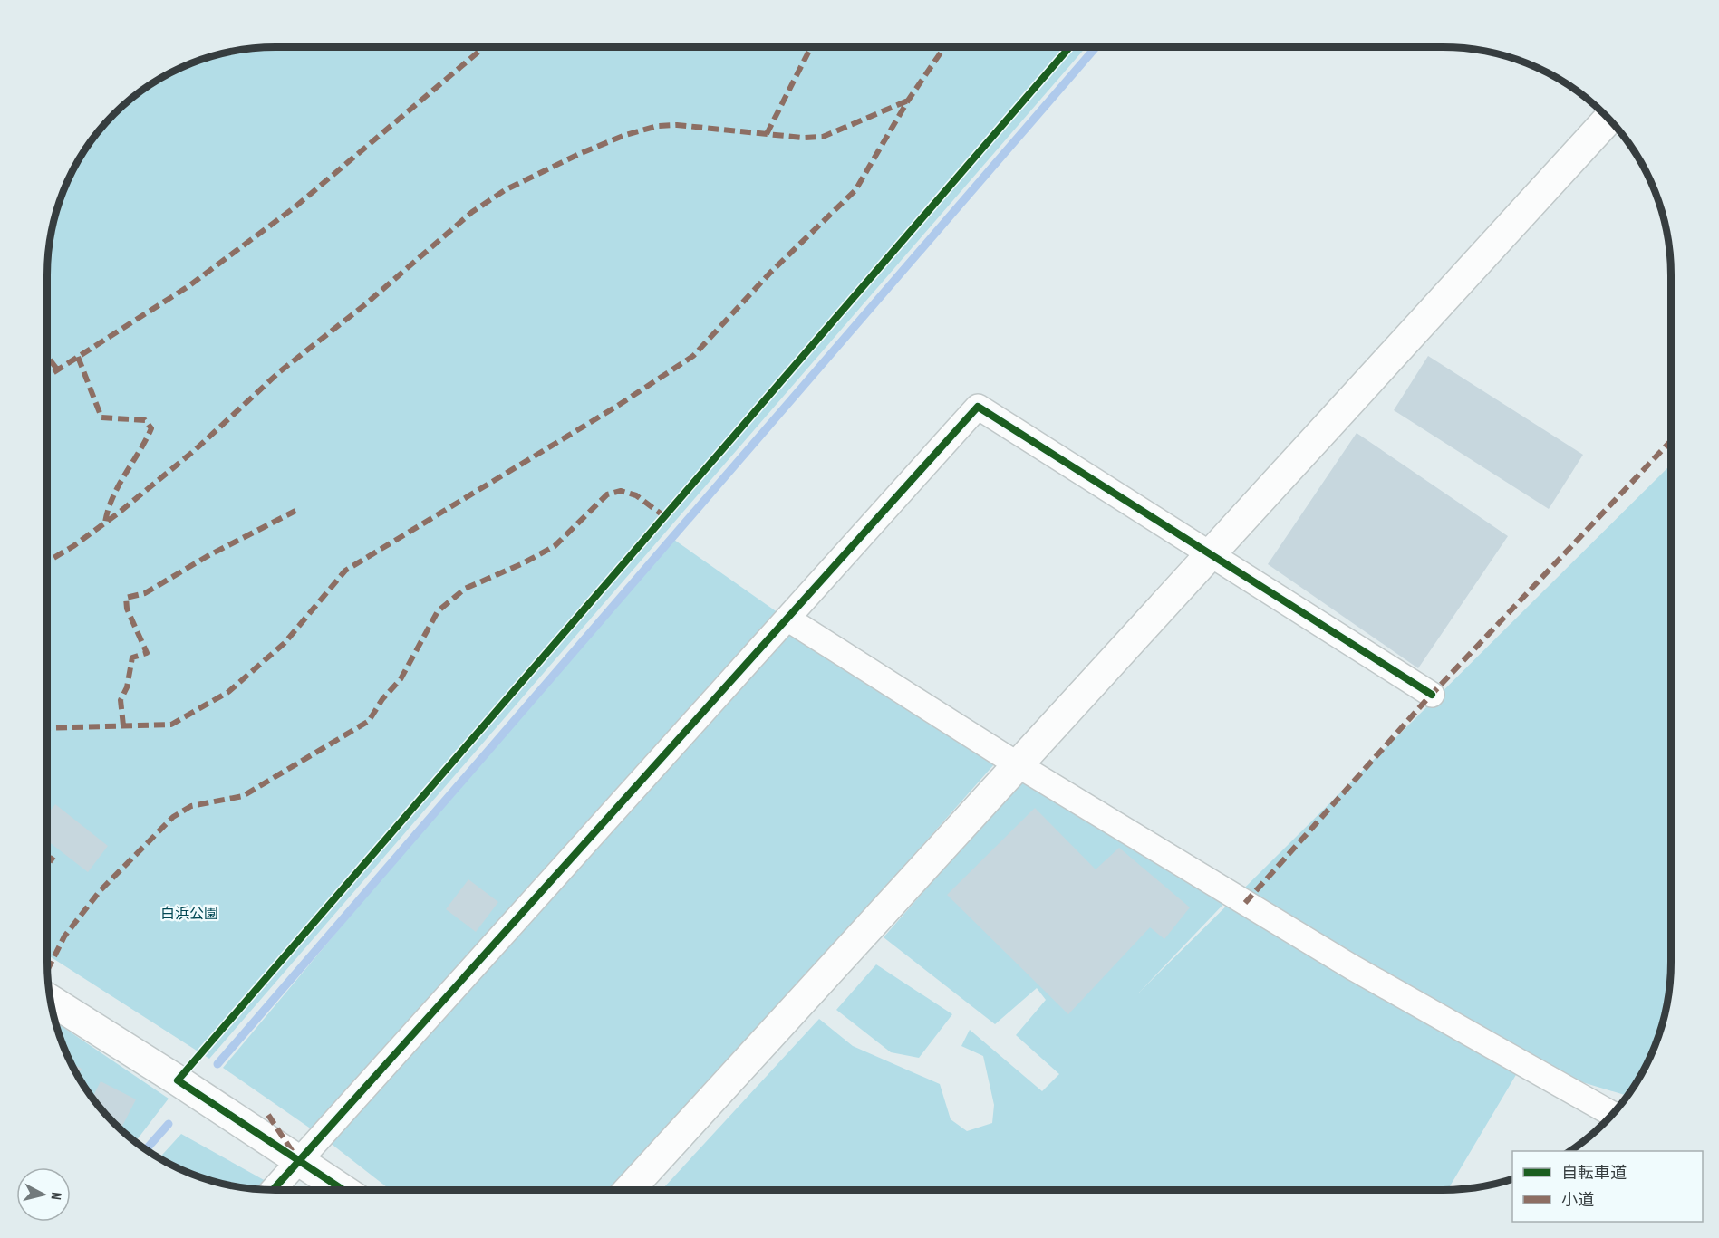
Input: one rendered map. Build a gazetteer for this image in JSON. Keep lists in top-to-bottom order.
{
  "parks": ["白浜公園"],
  "legend": ["自転車道", "小道"],
  "north": "right"
}
